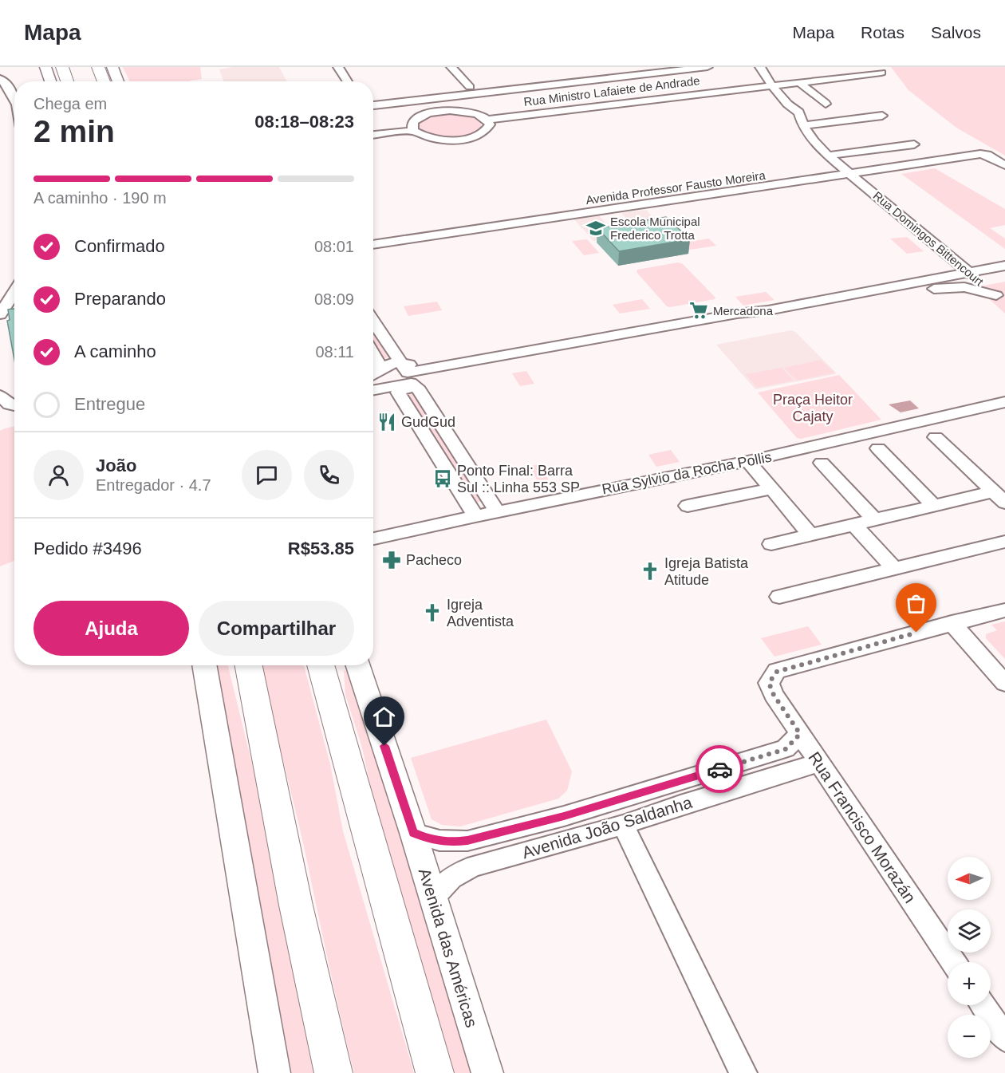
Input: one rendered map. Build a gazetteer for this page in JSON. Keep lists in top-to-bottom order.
{
  "streets": {
    "main road": ["Avenida das Américas"],
    "street": [
      "Rua Ministro Lafaiete de Andrade",
      "Avenida Professor Fausto Moreira",
      "Rua Domingos Bittencourt",
      "Rua Sylvio da Rocha Pollis",
      "Avenida João Saldanha",
      "Rua Francisco Morazán"
    ]
  },
  "crossings": [
    ["Rua Ministro Lafaiete de Andrade", "Rua Domingos Bittencourt"],
    ["Avenida Professor Fausto Moreira", "Rua Domingos Bittencourt"],
    ["Avenida João Saldanha", "Rua Francisco Morazán"],
    ["Avenida João Saldanha", "Avenida das Américas"]
  ],
  "parks": ["Praça Heitor Cajaty"],
  "places": {
    "school or university": ["Escola Municipal Frederico Trotta"],
    "supermarket": ["Mercadona"],
    "restaurant": ["GudGud"],
    "bus stop": ["Ponto Final: Barra Sul :: Linha 553 SP"],
    "pharmacy": ["Pacheco"],
    "church": ["Igreja Batista Atitude", "Igreja Adventista"]
  },
  "north": "left",
  "page": {
    "header": "Mapa",
    "nav": ["Mapa", "Rotas", "Salvos"],
    "heading": ["2 min", "Chega em", "08:18–08:23"],
    "panel": [
      "João",
      "Entregador · 4.7",
      "Pedido #3496",
      "R$53.85"
    ],
    "bar": "A caminho · 190 m",
    "list": [
      ["Confirmado", "08:01"],
      ["Preparando", "08:09"],
      ["A caminho", "08:11"],
      "Entregue"
    ],
    "buttons": ["Ajuda", "Compartilhar"],
    "map_buttons": ["+", "−"]
  }
}
